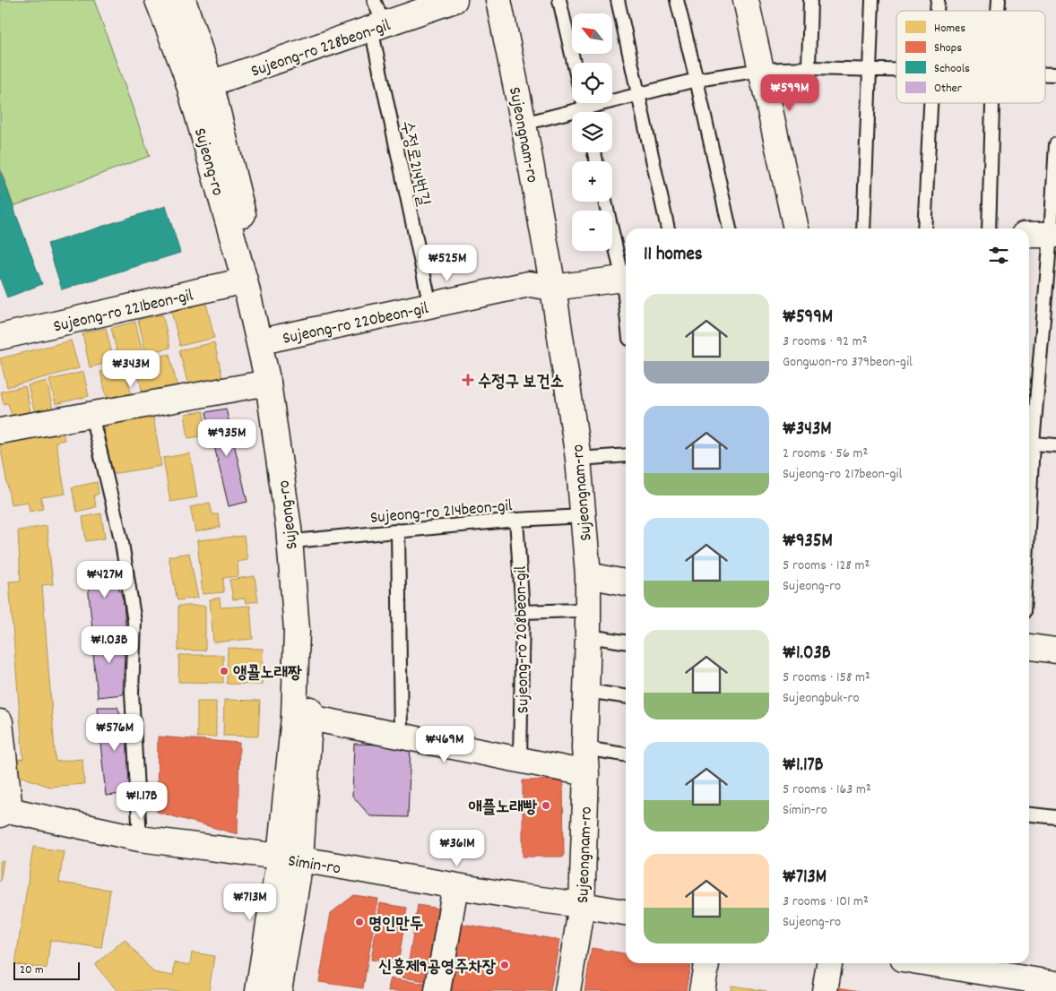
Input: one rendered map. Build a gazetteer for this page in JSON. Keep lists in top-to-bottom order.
{
  "streets": {
    "street": [
      "Sujeong-ro 228beon-gil",
      "Sujeongnam-ro",
      "Sujeong-ro",
      "Sujeong-ro 221beon-gil",
      "Sujeong-ro 220beon-gil",
      "Simin-ro"
    ],
    "lane": ["수정로214번길", "Sujeong-ro 214beon-gil", "Sujeong-ro 208beon-gil"]
  },
  "crossings": [
    ["Sujeong-ro 228beon-gil", "Sujeong-ro"],
    ["Sujeong-ro 228beon-gil", "수정로214번길"],
    ["Sujeongnam-ro", "Sujeong-ro 220beon-gil"],
    ["Sujeongnam-ro", "Sujeong-ro 214beon-gil"],
    ["Sujeongnam-ro", "Simin-ro"],
    ["Sujeong-ro", "Sujeong-ro 221beon-gil"],
    ["Sujeong-ro", "Sujeong-ro 220beon-gil"],
    ["Sujeong-ro", "Sujeong-ro 214beon-gil"],
    ["Sujeong-ro", "Simin-ro"],
    ["수정로214번길", "Sujeong-ro 220beon-gil"],
    ["Sujeong-ro 214beon-gil", "Sujeong-ro 208beon-gil"]
  ],
  "places": {
    "health": ["수정구 보건소"],
    "other": [
      "앵콜노래짱",
      "애플노래빵",
      "명인만두",
      "신흥제9공영주차장"
    ]
  },
  "legend": [
    "Homes",
    "Shops",
    "Schools",
    "Other"
  ],
  "scale_bar": "20 m",
  "north": "top left",
  "page": {
    "map_buttons": ["+", "−"],
    "price": [
      "₩599M",
      "₩525M",
      "₩343M",
      "₩935M",
      "₩427M",
      "₩1.03B",
      "₩576M",
      "₩469M",
      "₩1.17B",
      "₩361M",
      "₩713M"
    ],
    "heading": "11 homes",
    "list": [
      {
        "name": "₩599M",
        "note": "3 rooms · 92 m² · Gongwon-ro 379beon-gil"
      },
      {
        "name": "₩343M",
        "note": "2 rooms · 56 m² · Sujeong-ro 217beon-gil"
      },
      {
        "name": "₩935M",
        "note": "5 rooms · 128 m² · Sujeong-ro"
      },
      {
        "name": "₩1.03B",
        "note": "5 rooms · 158 m² · Sujeongbuk-ro"
      },
      {
        "name": "₩1.17B",
        "note": "5 rooms · 163 m² · Simin-ro"
      },
      {
        "name": "₩713M",
        "note": "3 rooms · 101 m² · Sujeong-ro"
      }
    ],
    "scale": "20 m"
  }
}
